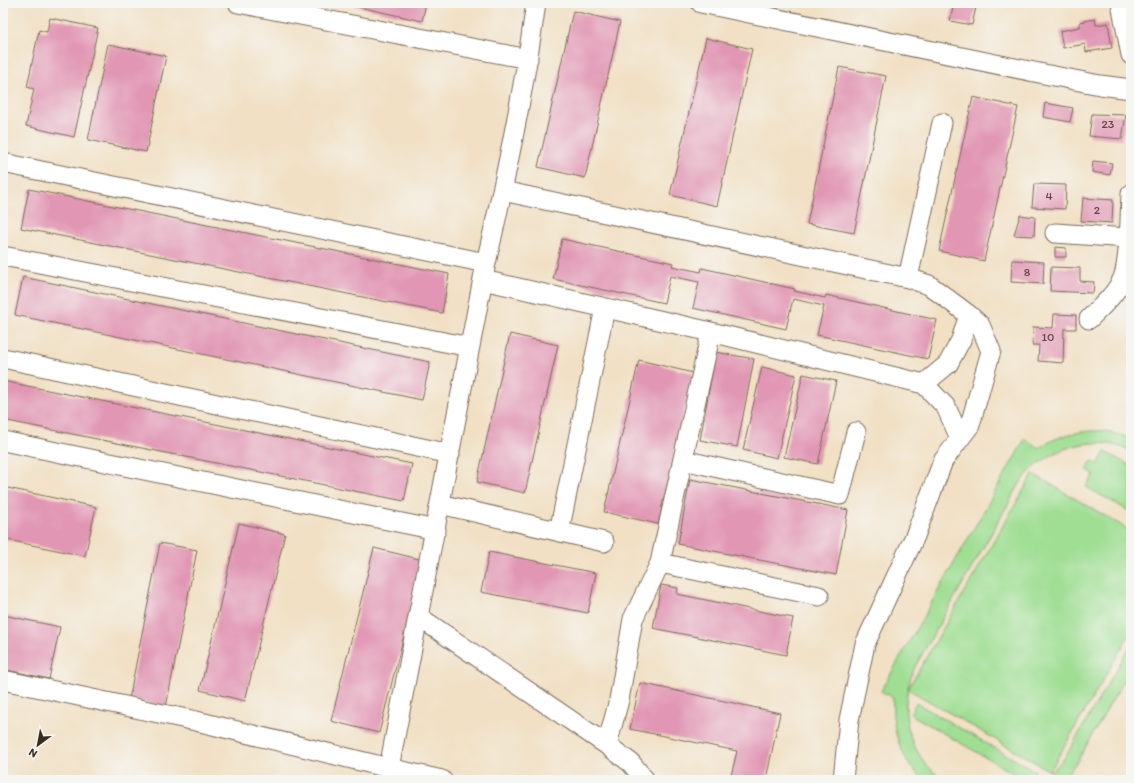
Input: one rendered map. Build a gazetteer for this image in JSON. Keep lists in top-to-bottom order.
{
  "house_numbers": [
    "23",
    "4",
    "2",
    "8",
    "10"
  ],
  "north": "bottom left"
}
